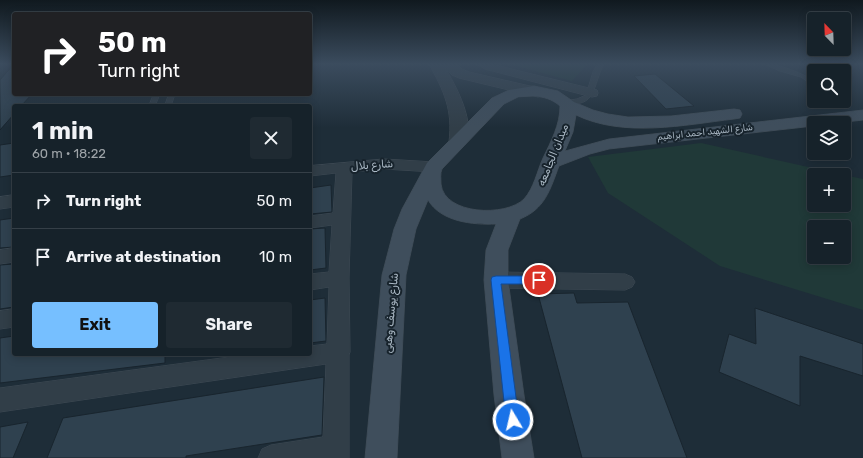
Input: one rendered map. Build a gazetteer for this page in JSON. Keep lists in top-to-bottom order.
{
  "streets": {
    "main road": ["شارع الشهيد احمد ابراهيم", "ميدان الجامعه", "شارع يوسف وهبى"],
    "street": ["شارع بلال"]
  },
  "crossings": [
    ["شارع الشهيد احمد ابراهيم", "ميدان الجامعه"],
    ["ميدان الجامعه", "شارع بلال"],
    ["ميدان الجامعه", "شارع يوسف وهبى"],
    ["شارع بلال", "شارع يوسف وهبى"]
  ],
  "north": "top left",
  "page": {
    "map_buttons": ["+", "−"],
    "turn": ["50 m", "Turn right"],
    "heading": ["1 min", "60 m · 18:22"],
    "list": [
      {
        "name": "Turn right",
        "value": "50 m"
      },
      {
        "name": "Arrive at destination",
        "value": "10 m"
      }
    ],
    "buttons": ["Exit", "Share"]
  }
}
